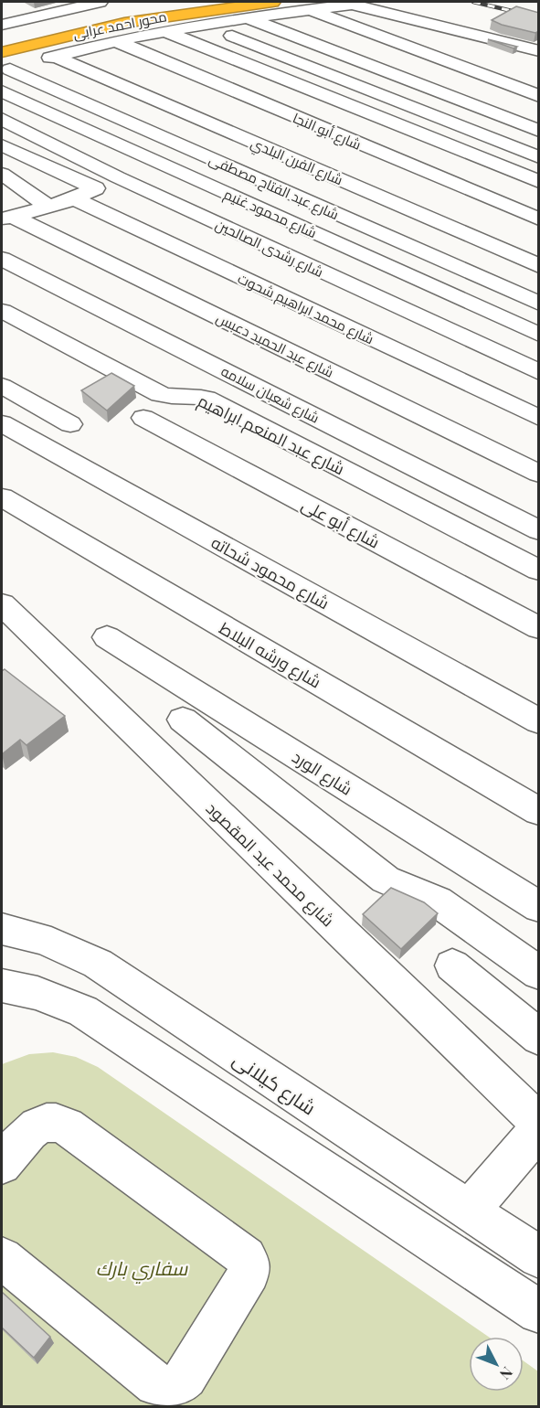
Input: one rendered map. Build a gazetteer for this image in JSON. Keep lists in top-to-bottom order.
{
  "streets": {
    "highway": ["محور احمد عرابى"],
    "street": [
      "شارع أبو النجا",
      "شارع الفرن البلدي",
      "شارع عبد الفتاح مصطفى",
      "شارع محمود غنيم",
      "شارع رشدى الصالحين",
      "شارع محمد ابراهيم شحوت",
      "شارع عبد الحميد دعبس",
      "شارع شعبان سلامه",
      "شارع عبد المنعم ابراهيم",
      "شارع أبو على",
      "شارع محمود شحاته",
      "شارع ورشه البلاط",
      "شارع الورد",
      "شارع محمد عبد المقصود",
      "شارع كيلانى"
    ]
  },
  "crossings": [
    ["محور احمد عرابى", "شارع عبد الفتاح مصطفى"]
  ],
  "parks": ["سفاري بارك"],
  "north": "bottom right"
}
